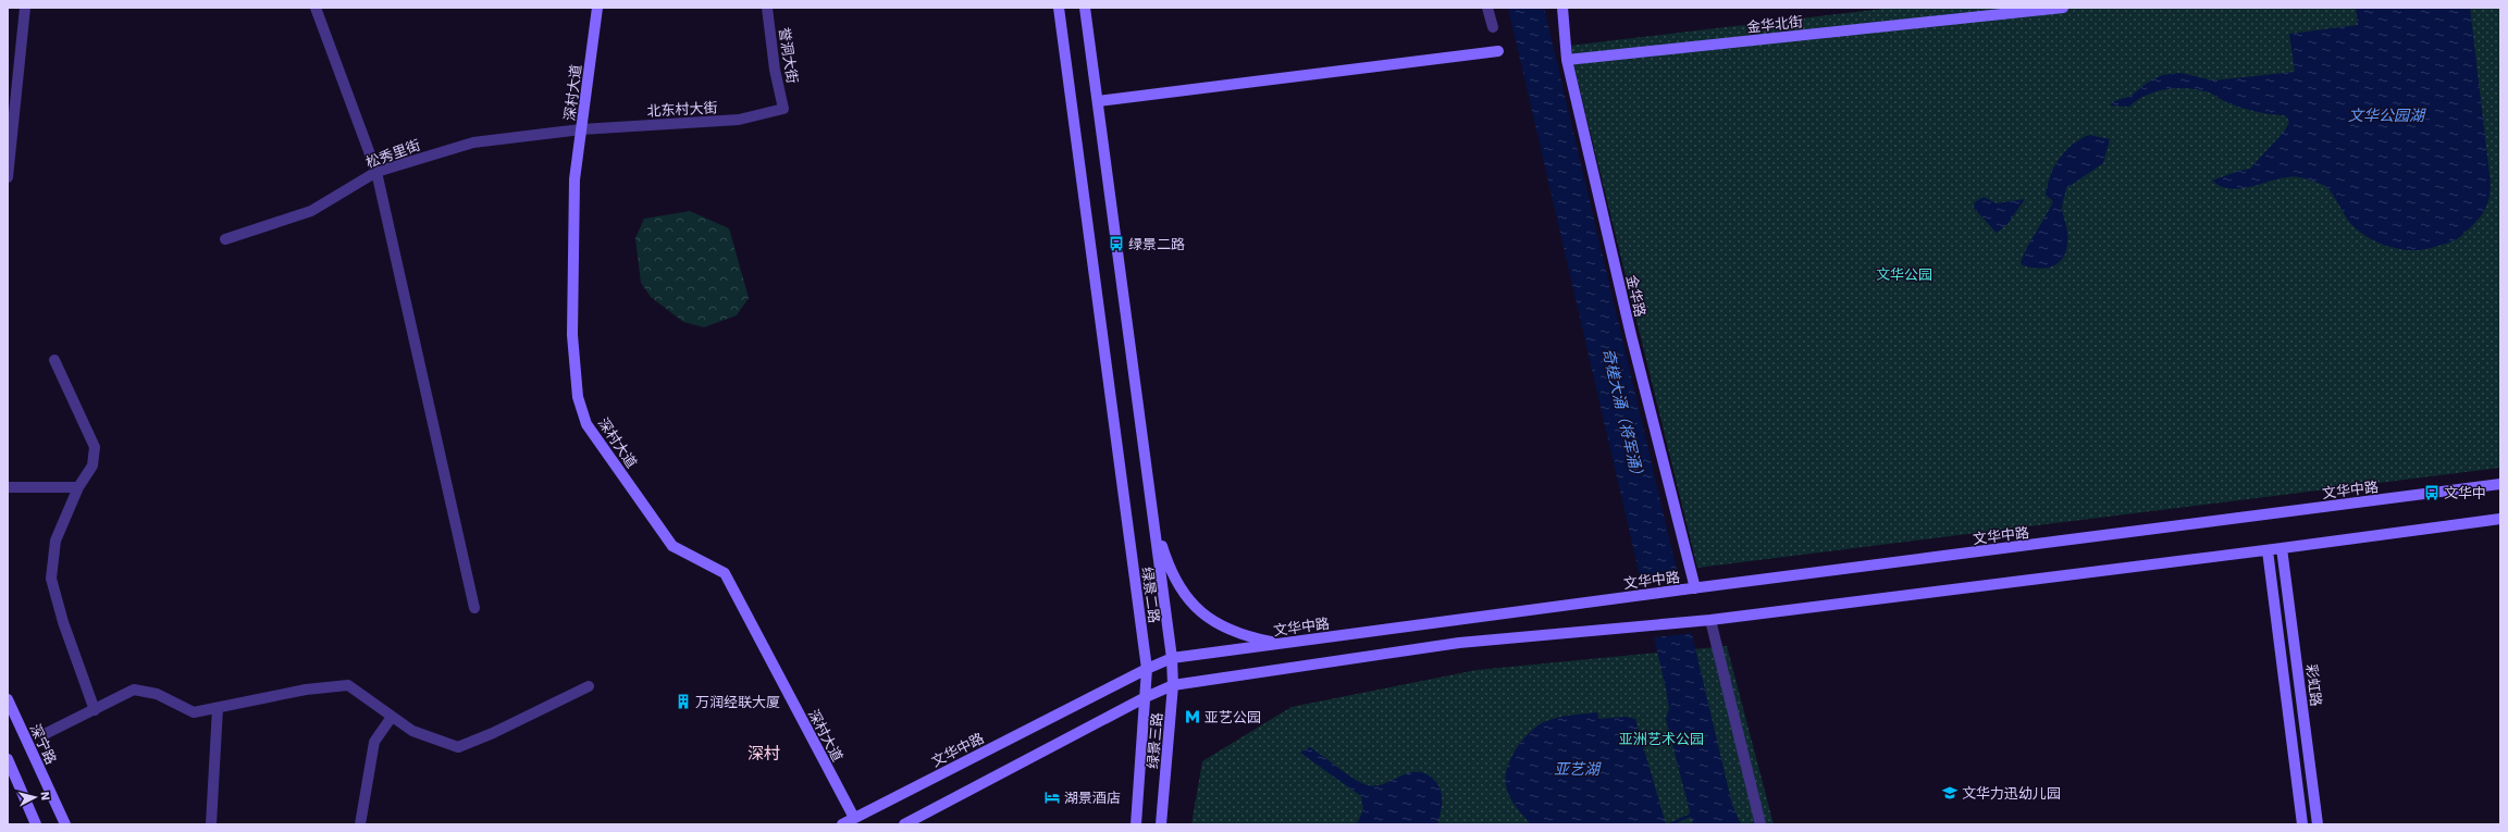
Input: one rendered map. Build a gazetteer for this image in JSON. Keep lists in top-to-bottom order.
{
  "streets": {
    "main road": [
      "金华北街",
      "深村大道",
      "金华路",
      "文华中路",
      "绿景二路",
      "彩虹路",
      "绿景三路",
      "深宁路"
    ],
    "street": ["誉洞大街", "北东村大街", "松秀里街"]
  },
  "crossings": [
    ["金华北街", "金华路"],
    ["誉洞大街", "北东村大街"],
    ["深村大道", "北东村大街"],
    ["深村大道", "松秀里街"],
    ["深村大道", "文华中路"],
    ["北东村大街", "松秀里街"],
    ["金华路", "文华中路"],
    ["文华中路", "绿景二路"],
    ["文华中路", "绿景三路"],
    ["绿景二路", "绿景三路"]
  ],
  "districts": ["深村"],
  "water": ["文华公园湖", "奇槎大涌（将军涌）", "亚艺湖"],
  "parks": ["文华公园", "亚洲艺术公园"],
  "places": {
    "bus stop": ["绿景二路", "文华中"],
    "building": ["万润经联大厦"],
    "metro station": ["亚艺公园"],
    "school or university": ["文华力迅幼儿园"],
    "hotel": ["湖景酒店"]
  },
  "north": "right"
}
